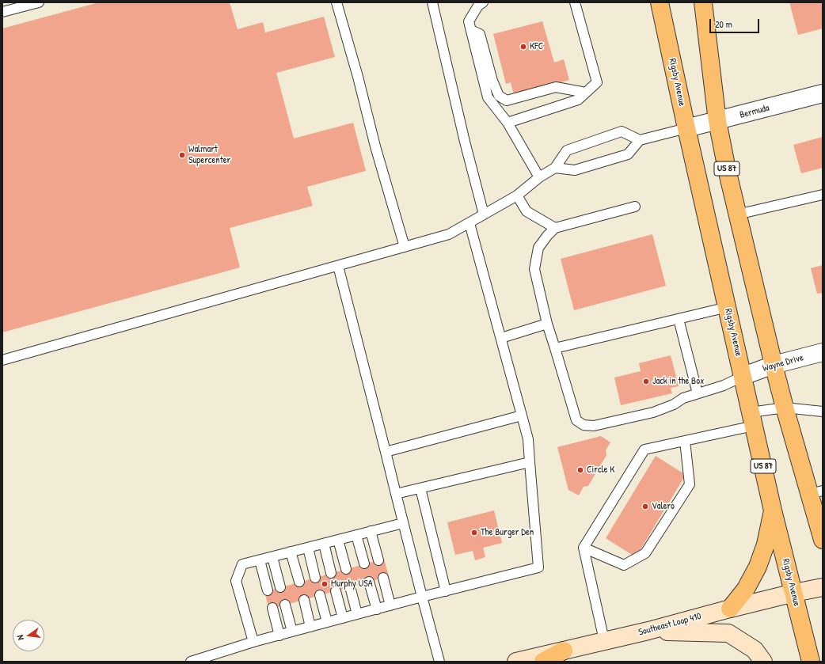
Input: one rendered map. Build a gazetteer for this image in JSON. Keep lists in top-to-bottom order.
{
  "streets": {
    "highway": ["Rigsby Avenue", "US 87"],
    "main road": ["Southeast Loop 410"],
    "street": ["Bermuda", "Wayne Drive"]
  },
  "crossings": [
    ["Rigsby Avenue", "Bermuda"],
    ["Rigsby Avenue", "Wayne Drive"],
    ["Rigsby Avenue", "Southeast Loop 410"],
    ["Bermuda", "US 87"],
    ["US 87", "Wayne Drive"]
  ],
  "places": [
    "KFC",
    "Walmart Supercenter",
    "Jack in the Box",
    "Circle K",
    "Valero",
    "The Burger Den",
    "Murphy USA"
  ],
  "scale_bar": "20 m",
  "north": "left"
}
